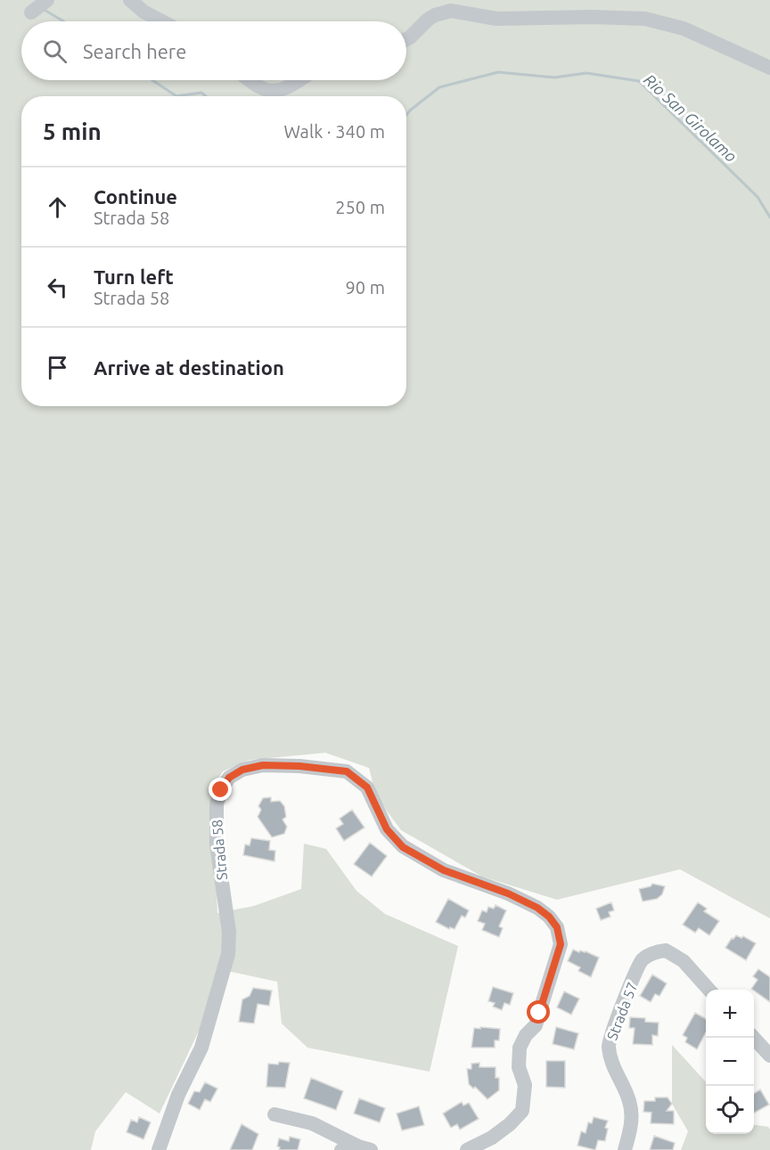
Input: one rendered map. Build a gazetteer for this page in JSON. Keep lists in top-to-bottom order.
{
  "streets": {
    "street": ["Strada 58", "Strada 57"]
  },
  "water": ["Rio San Girolamo"],
  "page": {
    "search": "Search here",
    "heading": ["5 min", "Walk · 340 m"],
    "list": [
      ["Continue", "Strada 58", "250 m"],
      ["Turn left", "Strada 58", "90 m"],
      "Arrive at destination"
    ],
    "map_buttons": ["+", "−"]
  }
}
